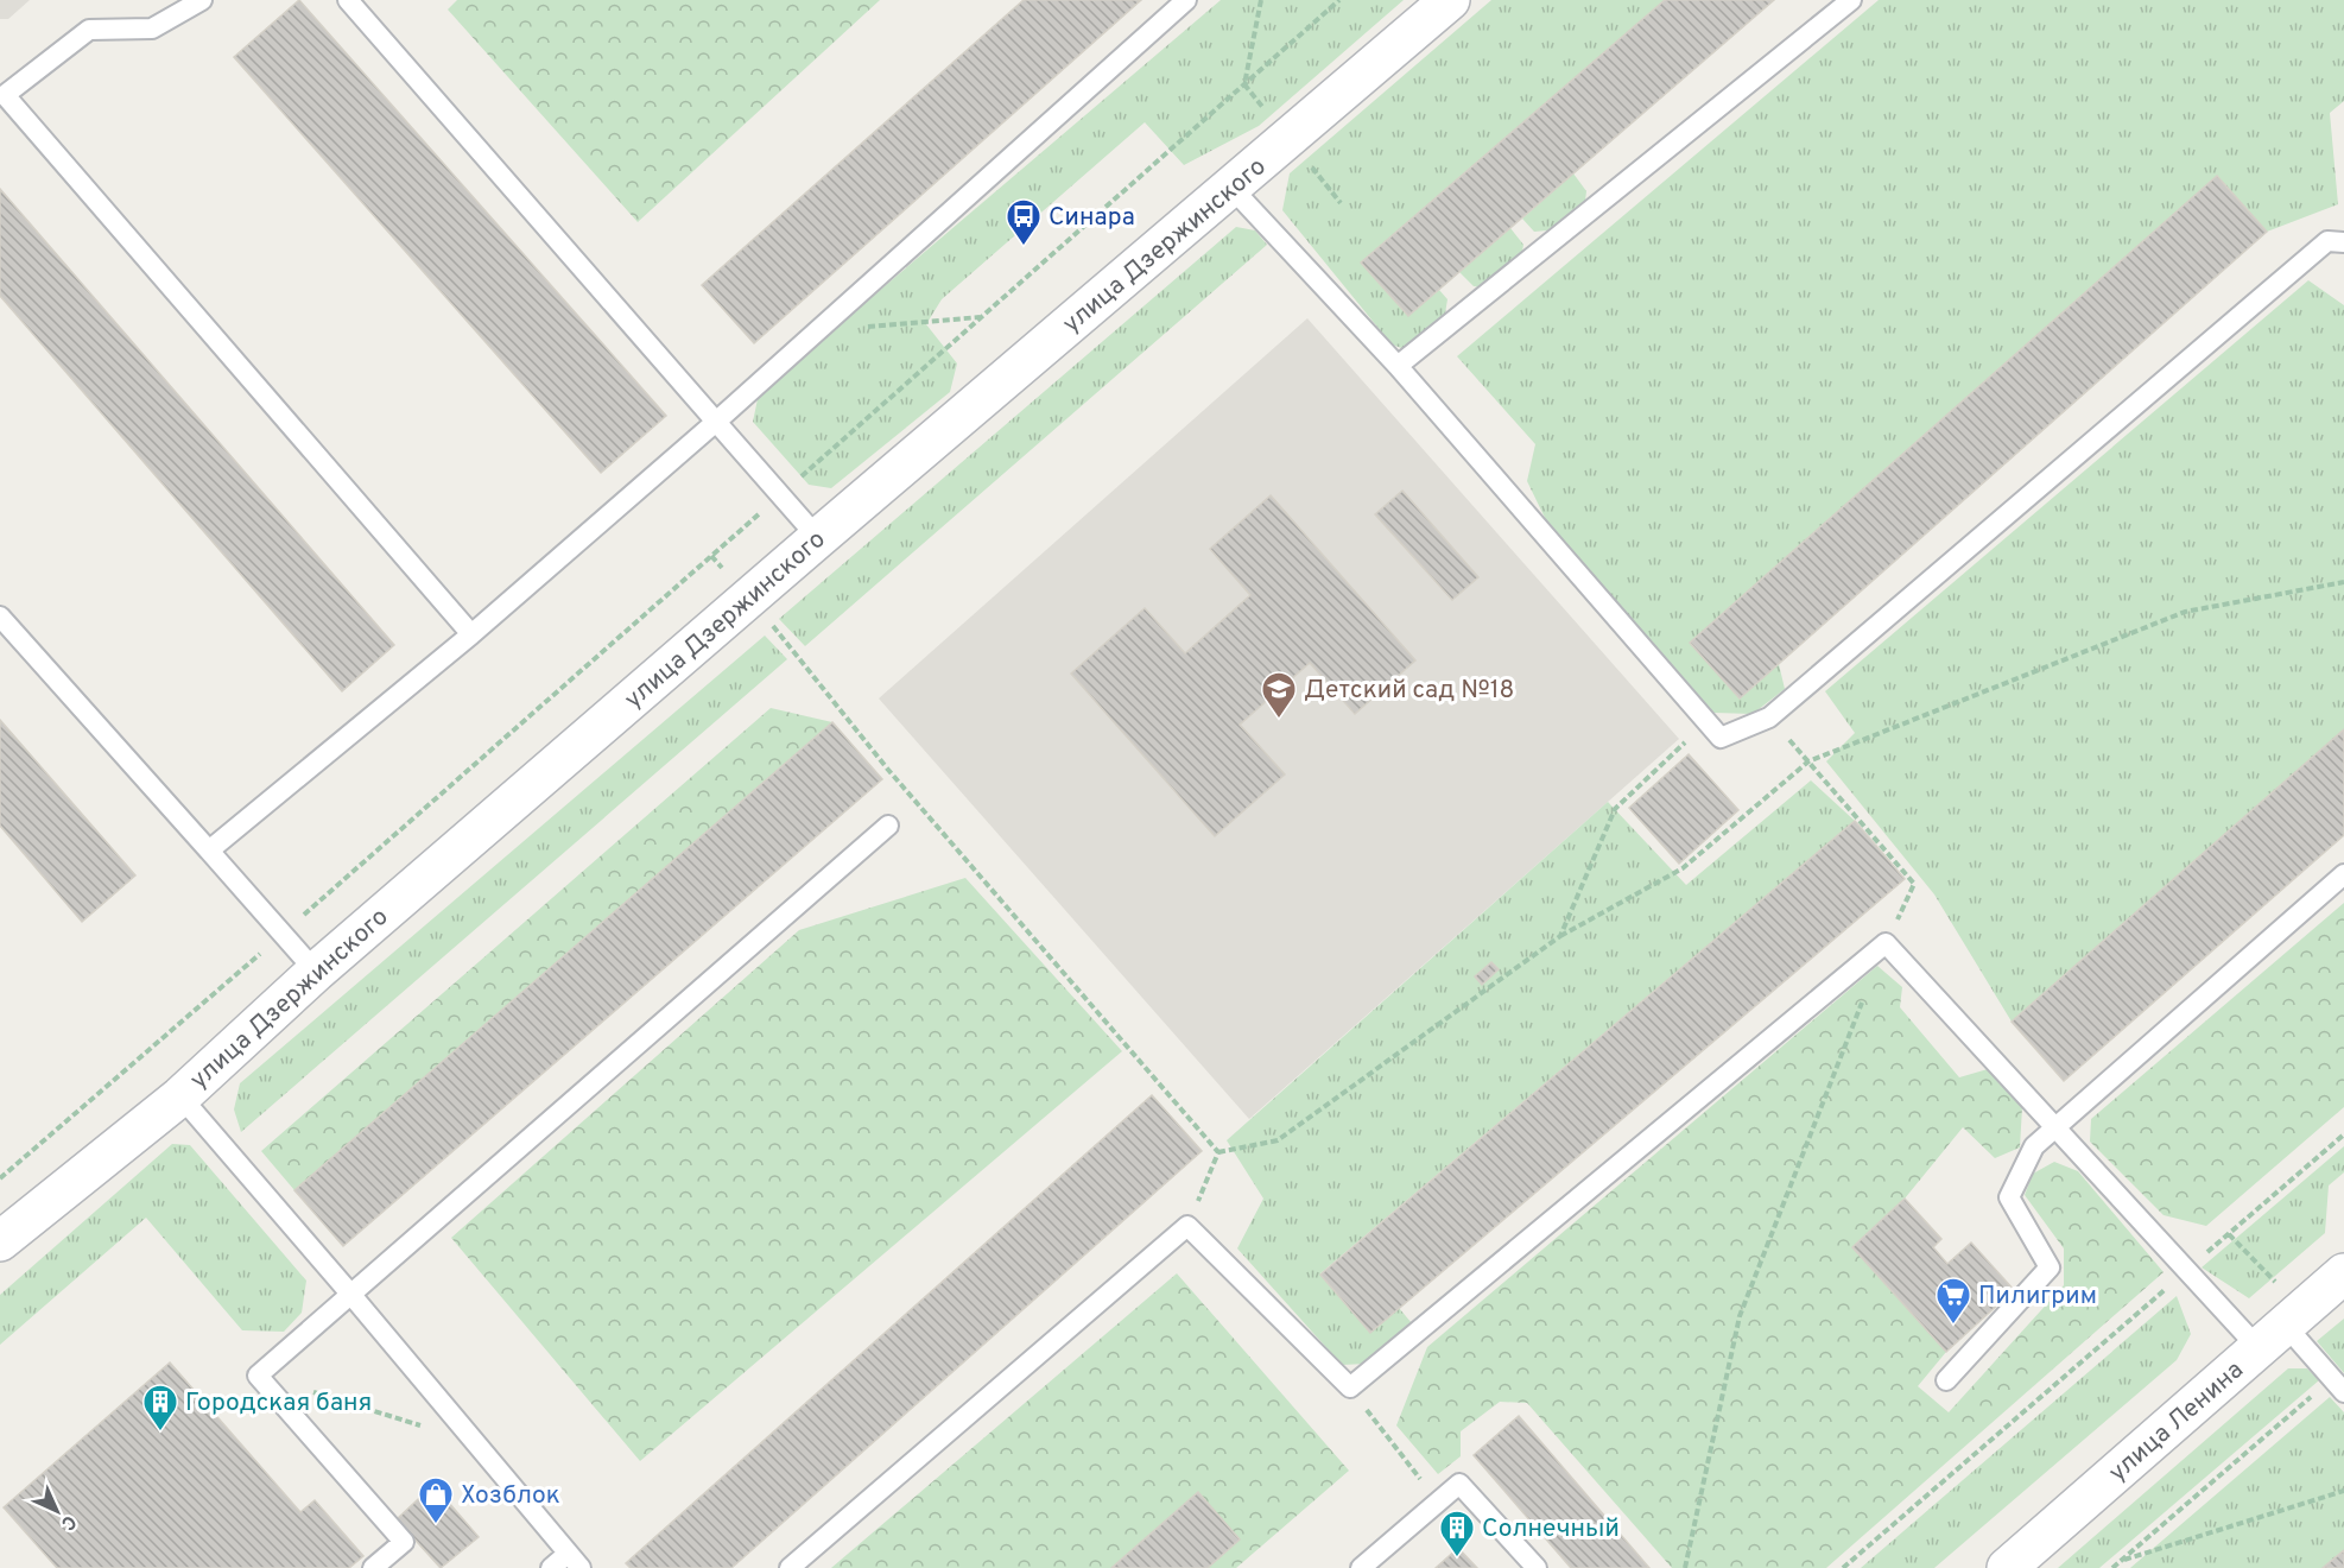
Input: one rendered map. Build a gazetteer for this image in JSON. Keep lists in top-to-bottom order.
{
  "streets": {
    "street": ["улица Дзержинского", "улица Ленина"]
  },
  "places": {
    "bus stop": ["Синара"],
    "school or university": ["Детский сад №18"],
    "supermarket": ["Пилигрим"],
    "building": ["Городская баня", "Солнечный"],
    "shop": ["Хозблок"]
  },
  "north": "bottom right"
}
